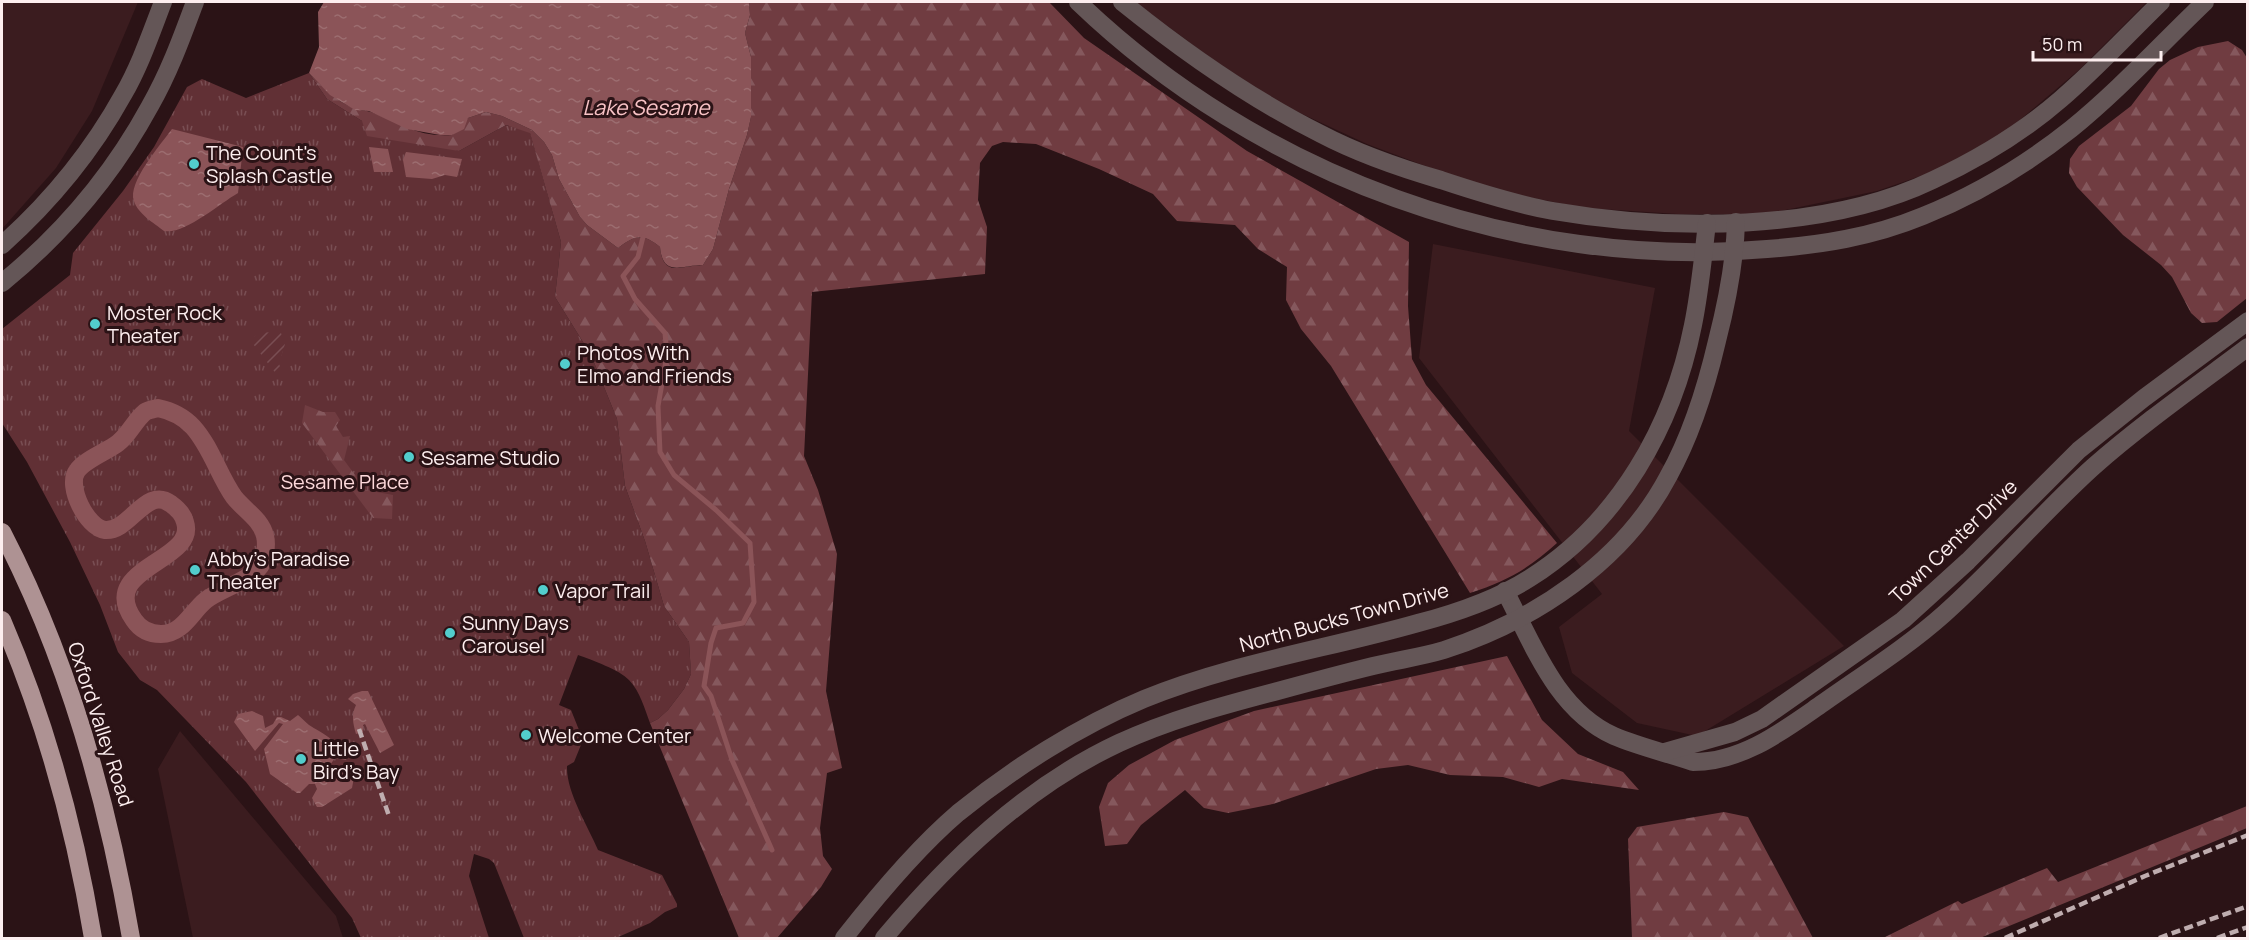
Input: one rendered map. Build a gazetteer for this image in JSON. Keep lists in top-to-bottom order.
{
  "streets": {
    "main road": ["Oxford Valley Road"],
    "street": ["Town Center Drive", "North Bucks Town Drive"]
  },
  "water": ["Lake Sesame"],
  "parks": ["Sesame Place"],
  "places": [
    "The Count's Splash Castle",
    "Moster Rock Theater",
    "Photos With Elmo and Friends",
    "Sesame Studio",
    "Abby's Paradise Theater",
    "Vapor Trail",
    "Sunny Days Carousel",
    "Welcome Center",
    "Little Bird's Bay"
  ],
  "scale_bar": "50 m"
}
